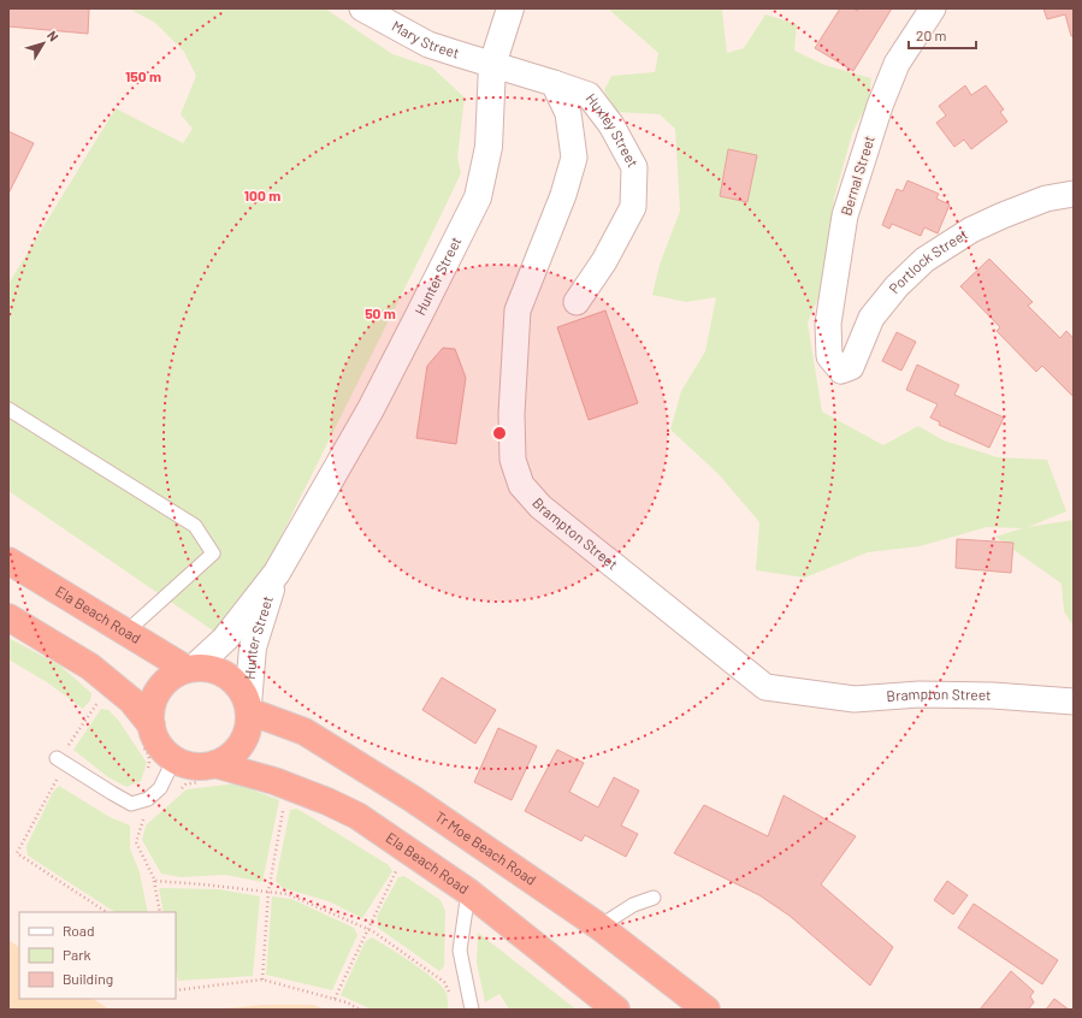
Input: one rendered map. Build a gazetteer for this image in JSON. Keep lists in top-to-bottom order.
{
  "streets": {
    "highway": ["Ela Beach Road", "Tr Moe Beach Road"],
    "street": [
      "Mary Street",
      "Huxley Street",
      "Bernal Street",
      "Portlock Street",
      "Hunter Street",
      "Brampton Street"
    ]
  },
  "crossings": [
    ["Mary Street", "Hunter Street"],
    ["Huxley Street", "Brampton Street"],
    ["Bernal Street", "Portlock Street"],
    ["Hunter Street", "Ela Beach Road"],
    ["Hunter Street", "Tr Moe Beach Road"],
    ["Ela Beach Road", "Tr Moe Beach Road"]
  ],
  "legend": ["Road", "Park", "Building"],
  "scale_bar": "20 m",
  "north": "top right",
  "rings": ["150 m", "100 m", "50 m"]
}
